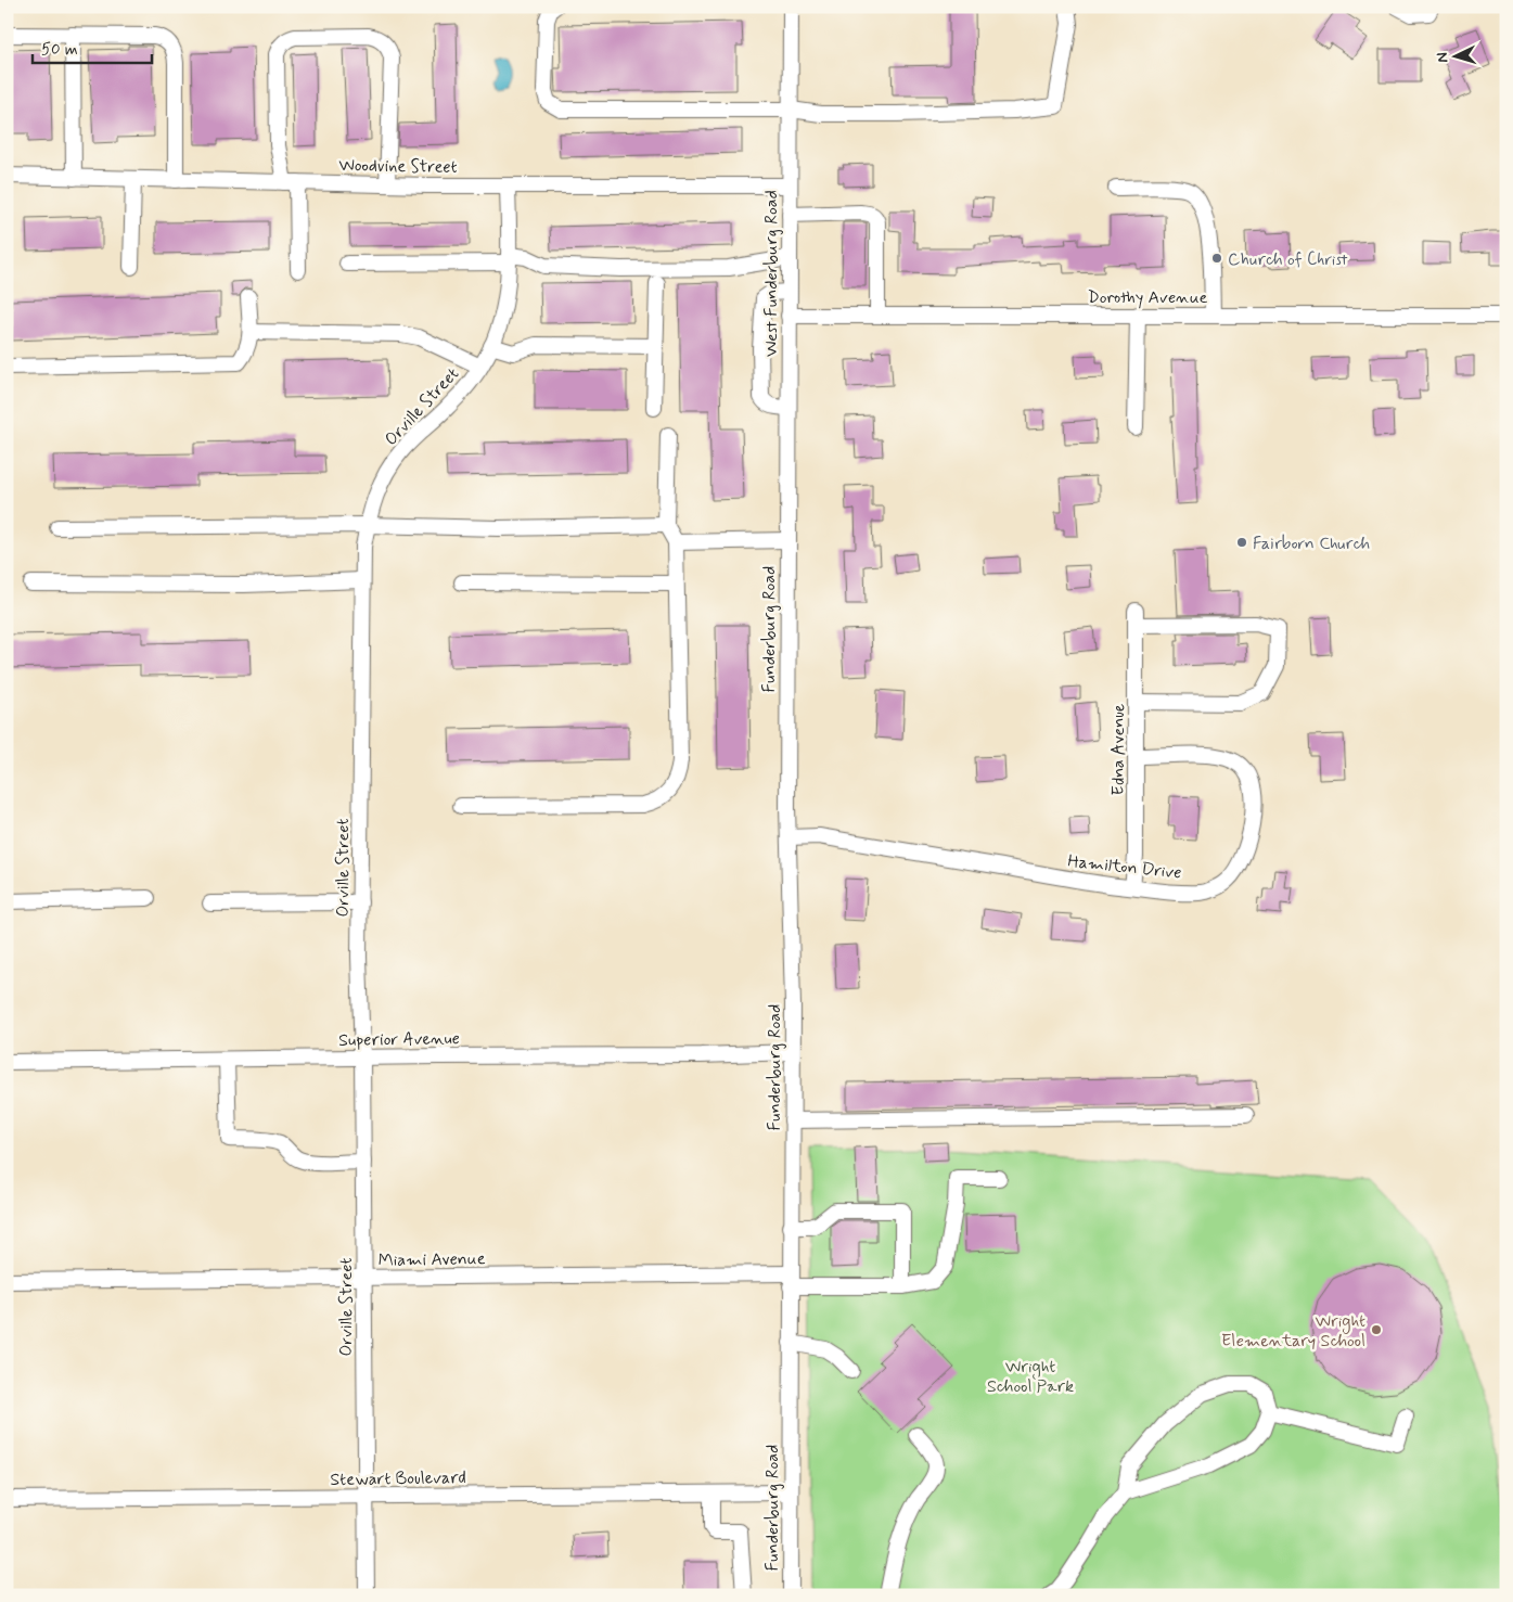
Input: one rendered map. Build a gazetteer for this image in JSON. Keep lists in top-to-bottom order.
{
  "streets": {
    "street": [
      "Woodvine Street",
      "West Funderburg Road",
      "Dorothy Avenue",
      "Orville Street",
      "Funderburg Road",
      "Edna Avenue",
      "Hamilton Drive",
      "Superior Avenue",
      "Miami Avenue",
      "Stewart Boulevard"
    ]
  },
  "crossings": [
    ["Woodvine Street", "West Funderburg Road"],
    ["Woodvine Street", "Orville Street"],
    ["West Funderburg Road", "Dorothy Avenue"],
    ["West Funderburg Road", "Funderburg Road"],
    ["Orville Street", "Superior Avenue"],
    ["Orville Street", "Miami Avenue"],
    ["Orville Street", "Stewart Boulevard"],
    ["Funderburg Road", "Hamilton Drive"],
    ["Funderburg Road", "Superior Avenue"],
    ["Funderburg Road", "Miami Avenue"],
    ["Funderburg Road", "Stewart Boulevard"],
    ["Edna Avenue", "Hamilton Drive"]
  ],
  "parks": ["Wright School Park"],
  "places": ["Church of Christ", "Fairborn Church", "Wright Elementary School"],
  "scale_bar": "50 m",
  "north": "left"
}
